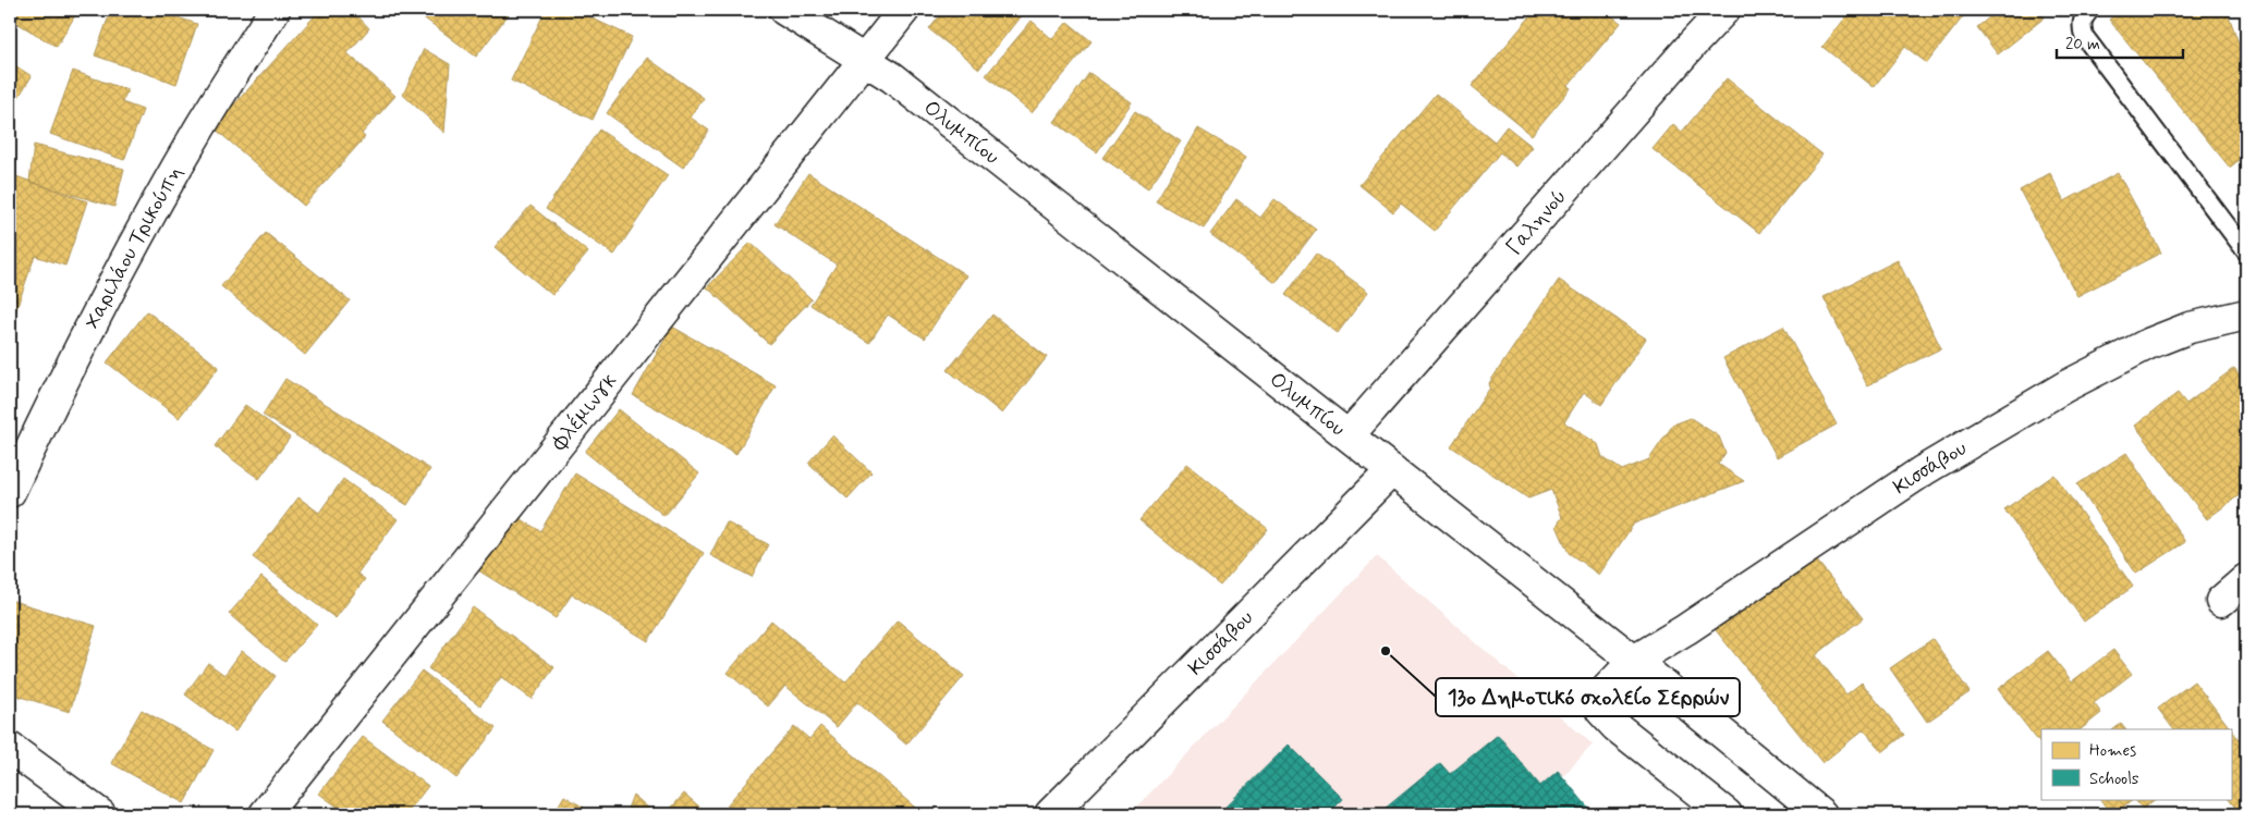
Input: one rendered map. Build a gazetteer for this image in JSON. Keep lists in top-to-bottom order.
{
  "streets": {
    "street": [
      "Ολυμπίου",
      "Γαληνού",
      "Χαριλάου Τρικούπη",
      "Φλέμινγκ",
      "Κισσάβου"
    ]
  },
  "crossings": [
    ["Ολυμπίου", "Γαληνού"],
    ["Ολυμπίου", "Φλέμινγκ"],
    ["Ολυμπίου", "Κισσάβου"]
  ],
  "places": ["13ο Δημοτικό σχολείο Σερρών"],
  "legend": ["Homes", "Schools"],
  "scale_bar": "20 m"
}
